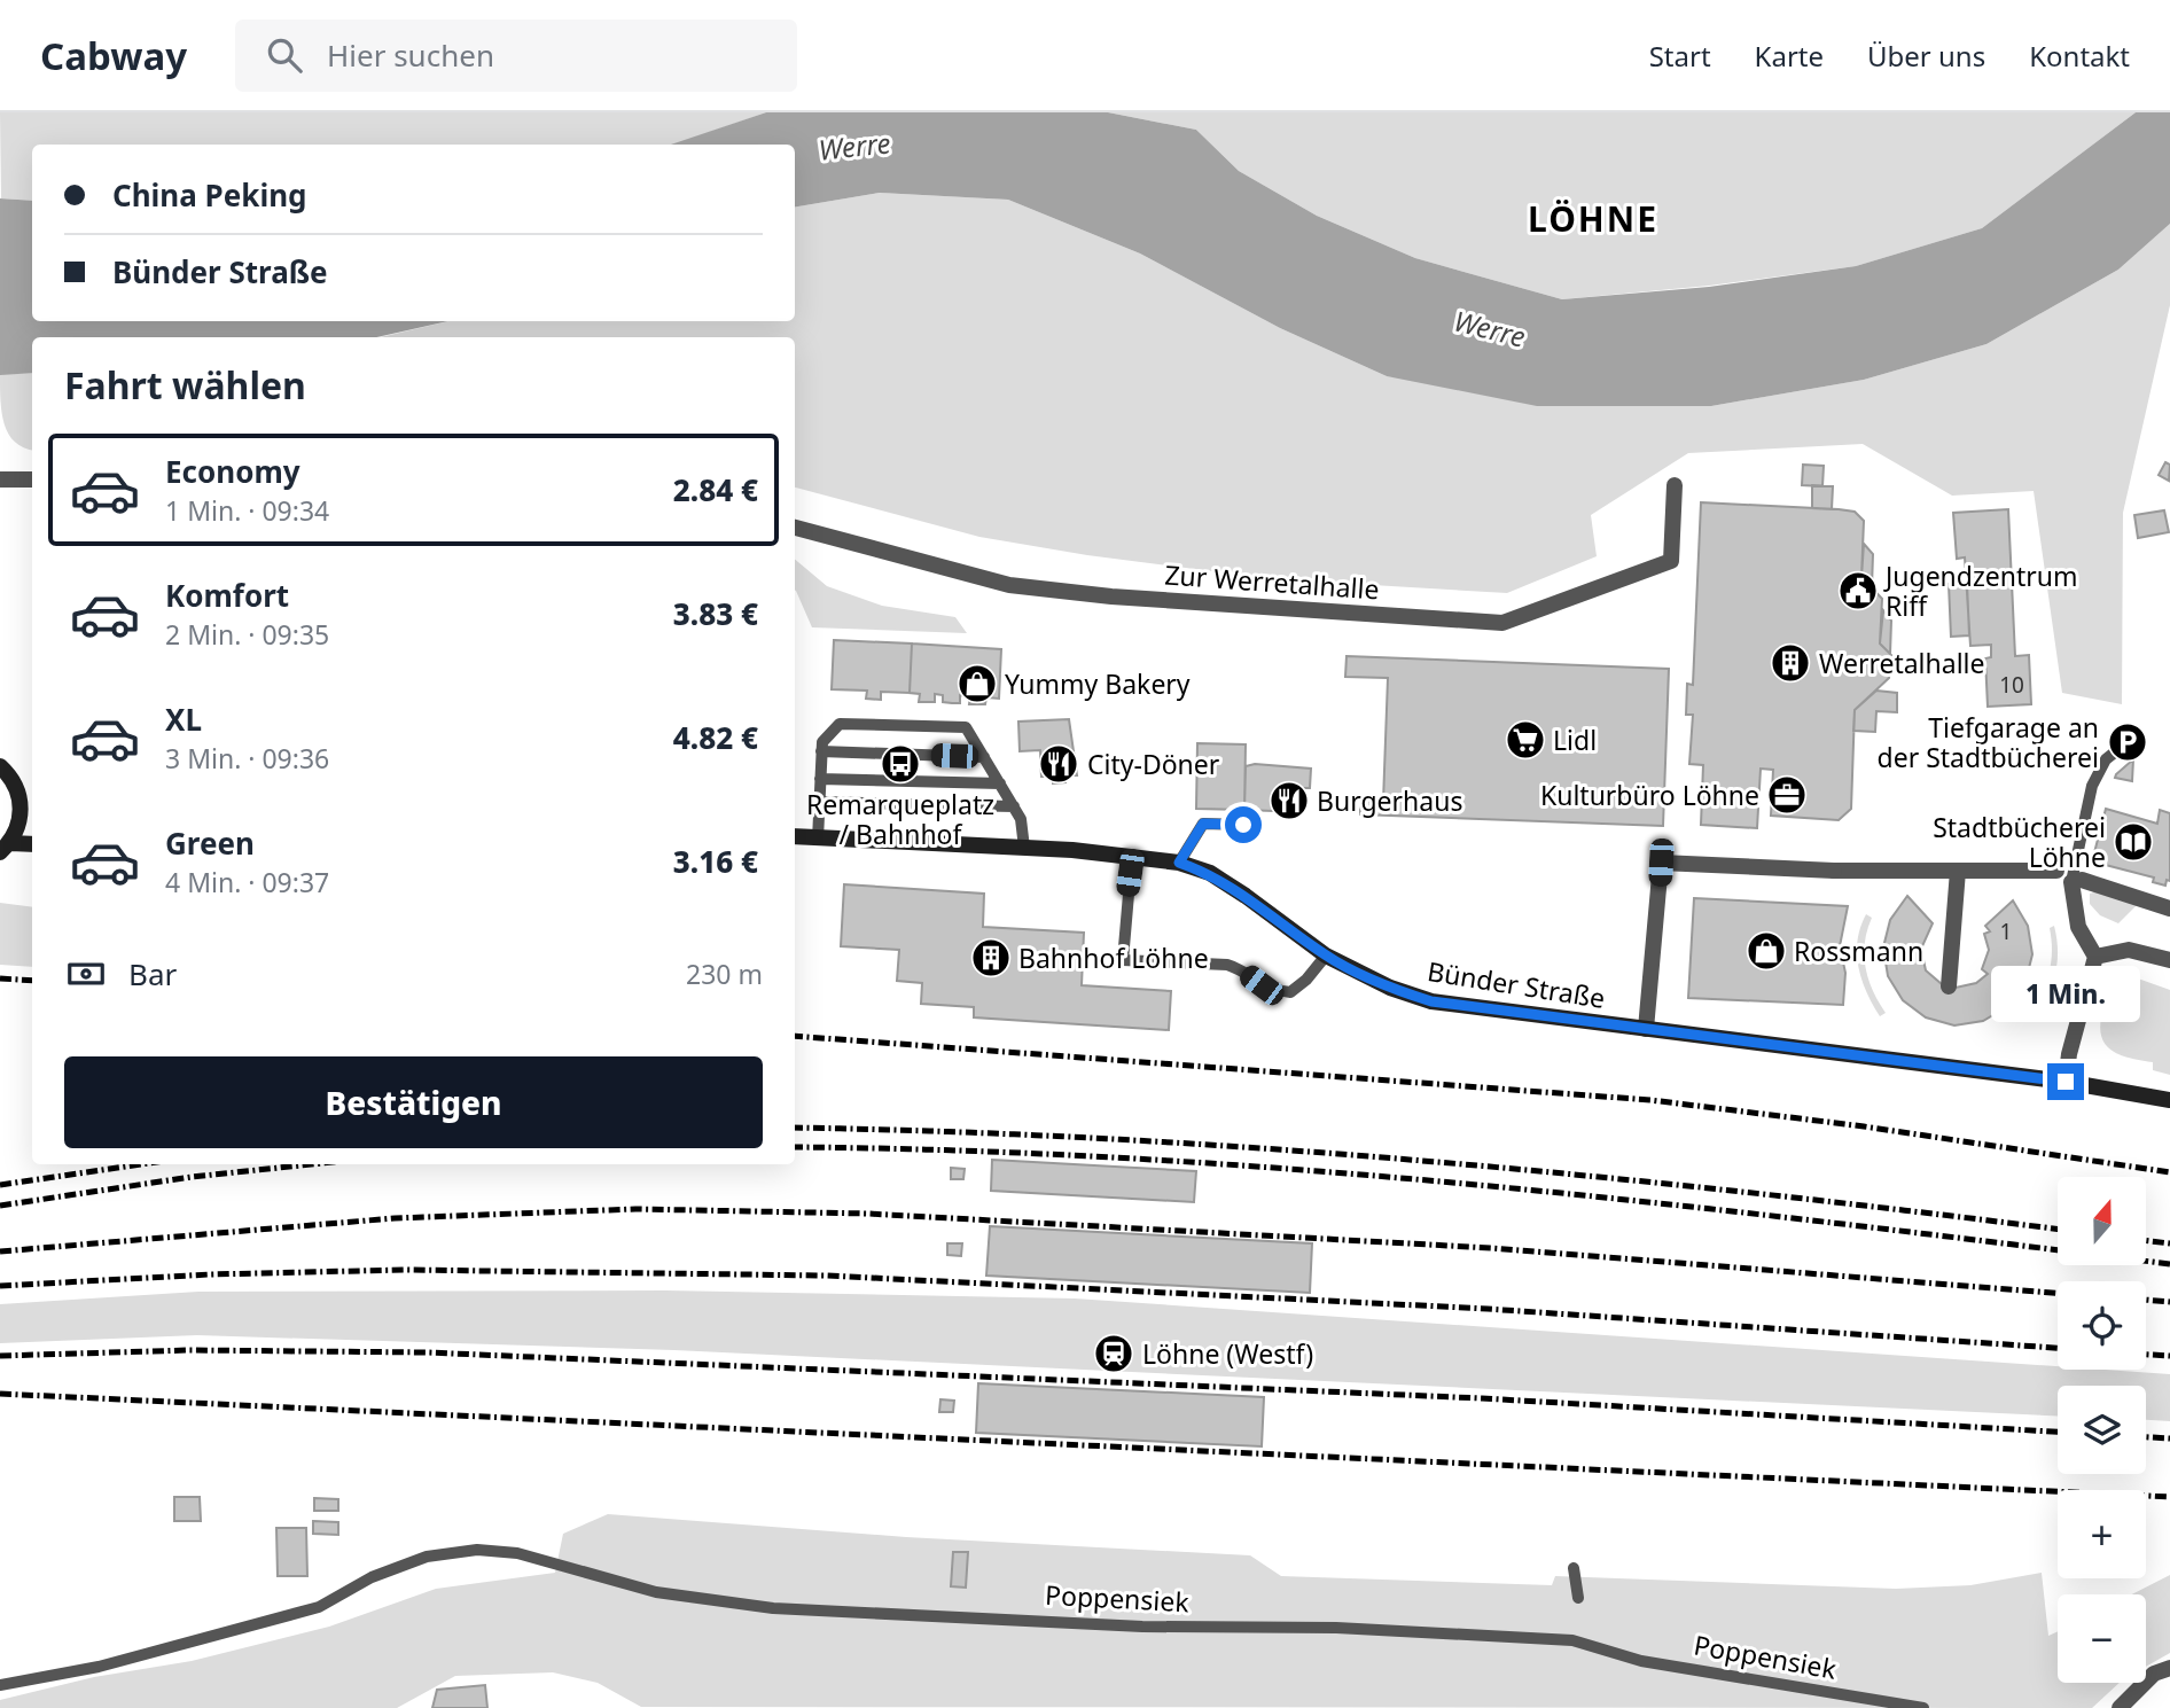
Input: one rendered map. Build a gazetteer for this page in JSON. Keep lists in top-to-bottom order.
{
  "streets": {
    "main road": ["Bünder Straße"],
    "street": ["Zur Werretalhalle"],
    "lane": ["Poppensiek"]
  },
  "districts": ["LÖHNE"],
  "water": ["Werre"],
  "places": {
    "public building": ["Jugendzentrum Riff"],
    "building": ["Werretalhalle", "Bahnhof Löhne"],
    "shop": ["Yummy Bakery", "Rossmann"],
    "supermarket": ["Lidl"],
    "parking": ["Tiefgarage an der Stadtbücherei"],
    "bus stop": ["Remarqueplatz / Bahnhof"],
    "restaurant": ["City-Döner", "Burgerhaus"],
    "office": ["Kulturbüro Löhne"],
    "library": ["Stadtbücherei Löhne"],
    "station": ["Löhne (Westf)"]
  },
  "house_numbers": ["10", "1"],
  "north": "top",
  "page": {
    "header": "Cabway",
    "search": "Hier suchen",
    "nav": [
      "Start",
      "Karte",
      "Über uns",
      "Kontakt"
    ],
    "banner": ["China Peking", "Bünder Straße"],
    "heading": "Fahrt wählen",
    "list": [
      {
        "name": "Economy",
        "note": "1 Min. · 09:34",
        "value": "2.84 €"
      },
      {
        "name": "Komfort",
        "note": "2 Min. · 09:35",
        "value": "3.83 €"
      },
      {
        "name": "XL",
        "note": "3 Min. · 09:36",
        "value": "4.82 €"
      },
      {
        "name": "Green",
        "note": "4 Min. · 09:37",
        "value": "3.16 €"
      }
    ],
    "pay": ["Bar", "230 m"],
    "bubble": "1 Min.",
    "buttons": "Bestätigen",
    "map_buttons": ["+", "−"]
  }
}
